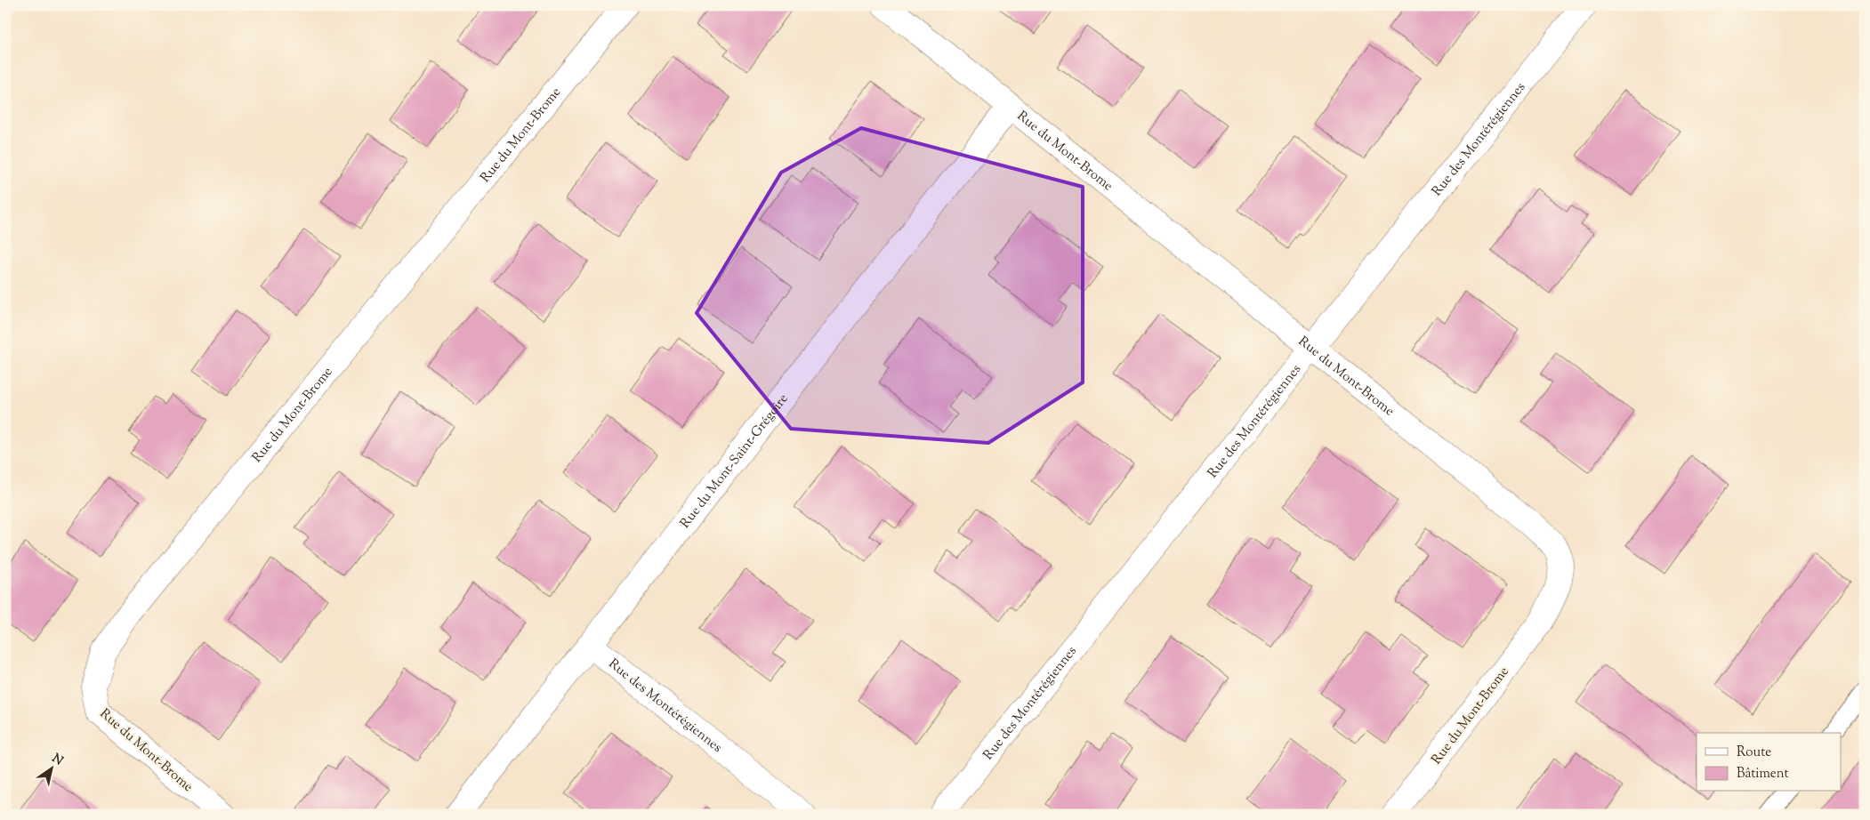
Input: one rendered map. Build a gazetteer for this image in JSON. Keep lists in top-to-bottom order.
{
  "streets": {
    "street": ["Rue du Mont-Brome", "Rue des Montérégiennes", "Rue du Mont-Saint-Grégoire"]
  },
  "crossings": [
    ["Rue du Mont-Brome", "Rue des Montérégiennes"],
    ["Rue du Mont-Brome", "Rue du Mont-Saint-Grégoire"],
    ["Rue des Montérégiennes", "Rue du Mont-Saint-Grégoire"]
  ],
  "legend": ["Route", "Bâtiment"],
  "north": "top right"
}
